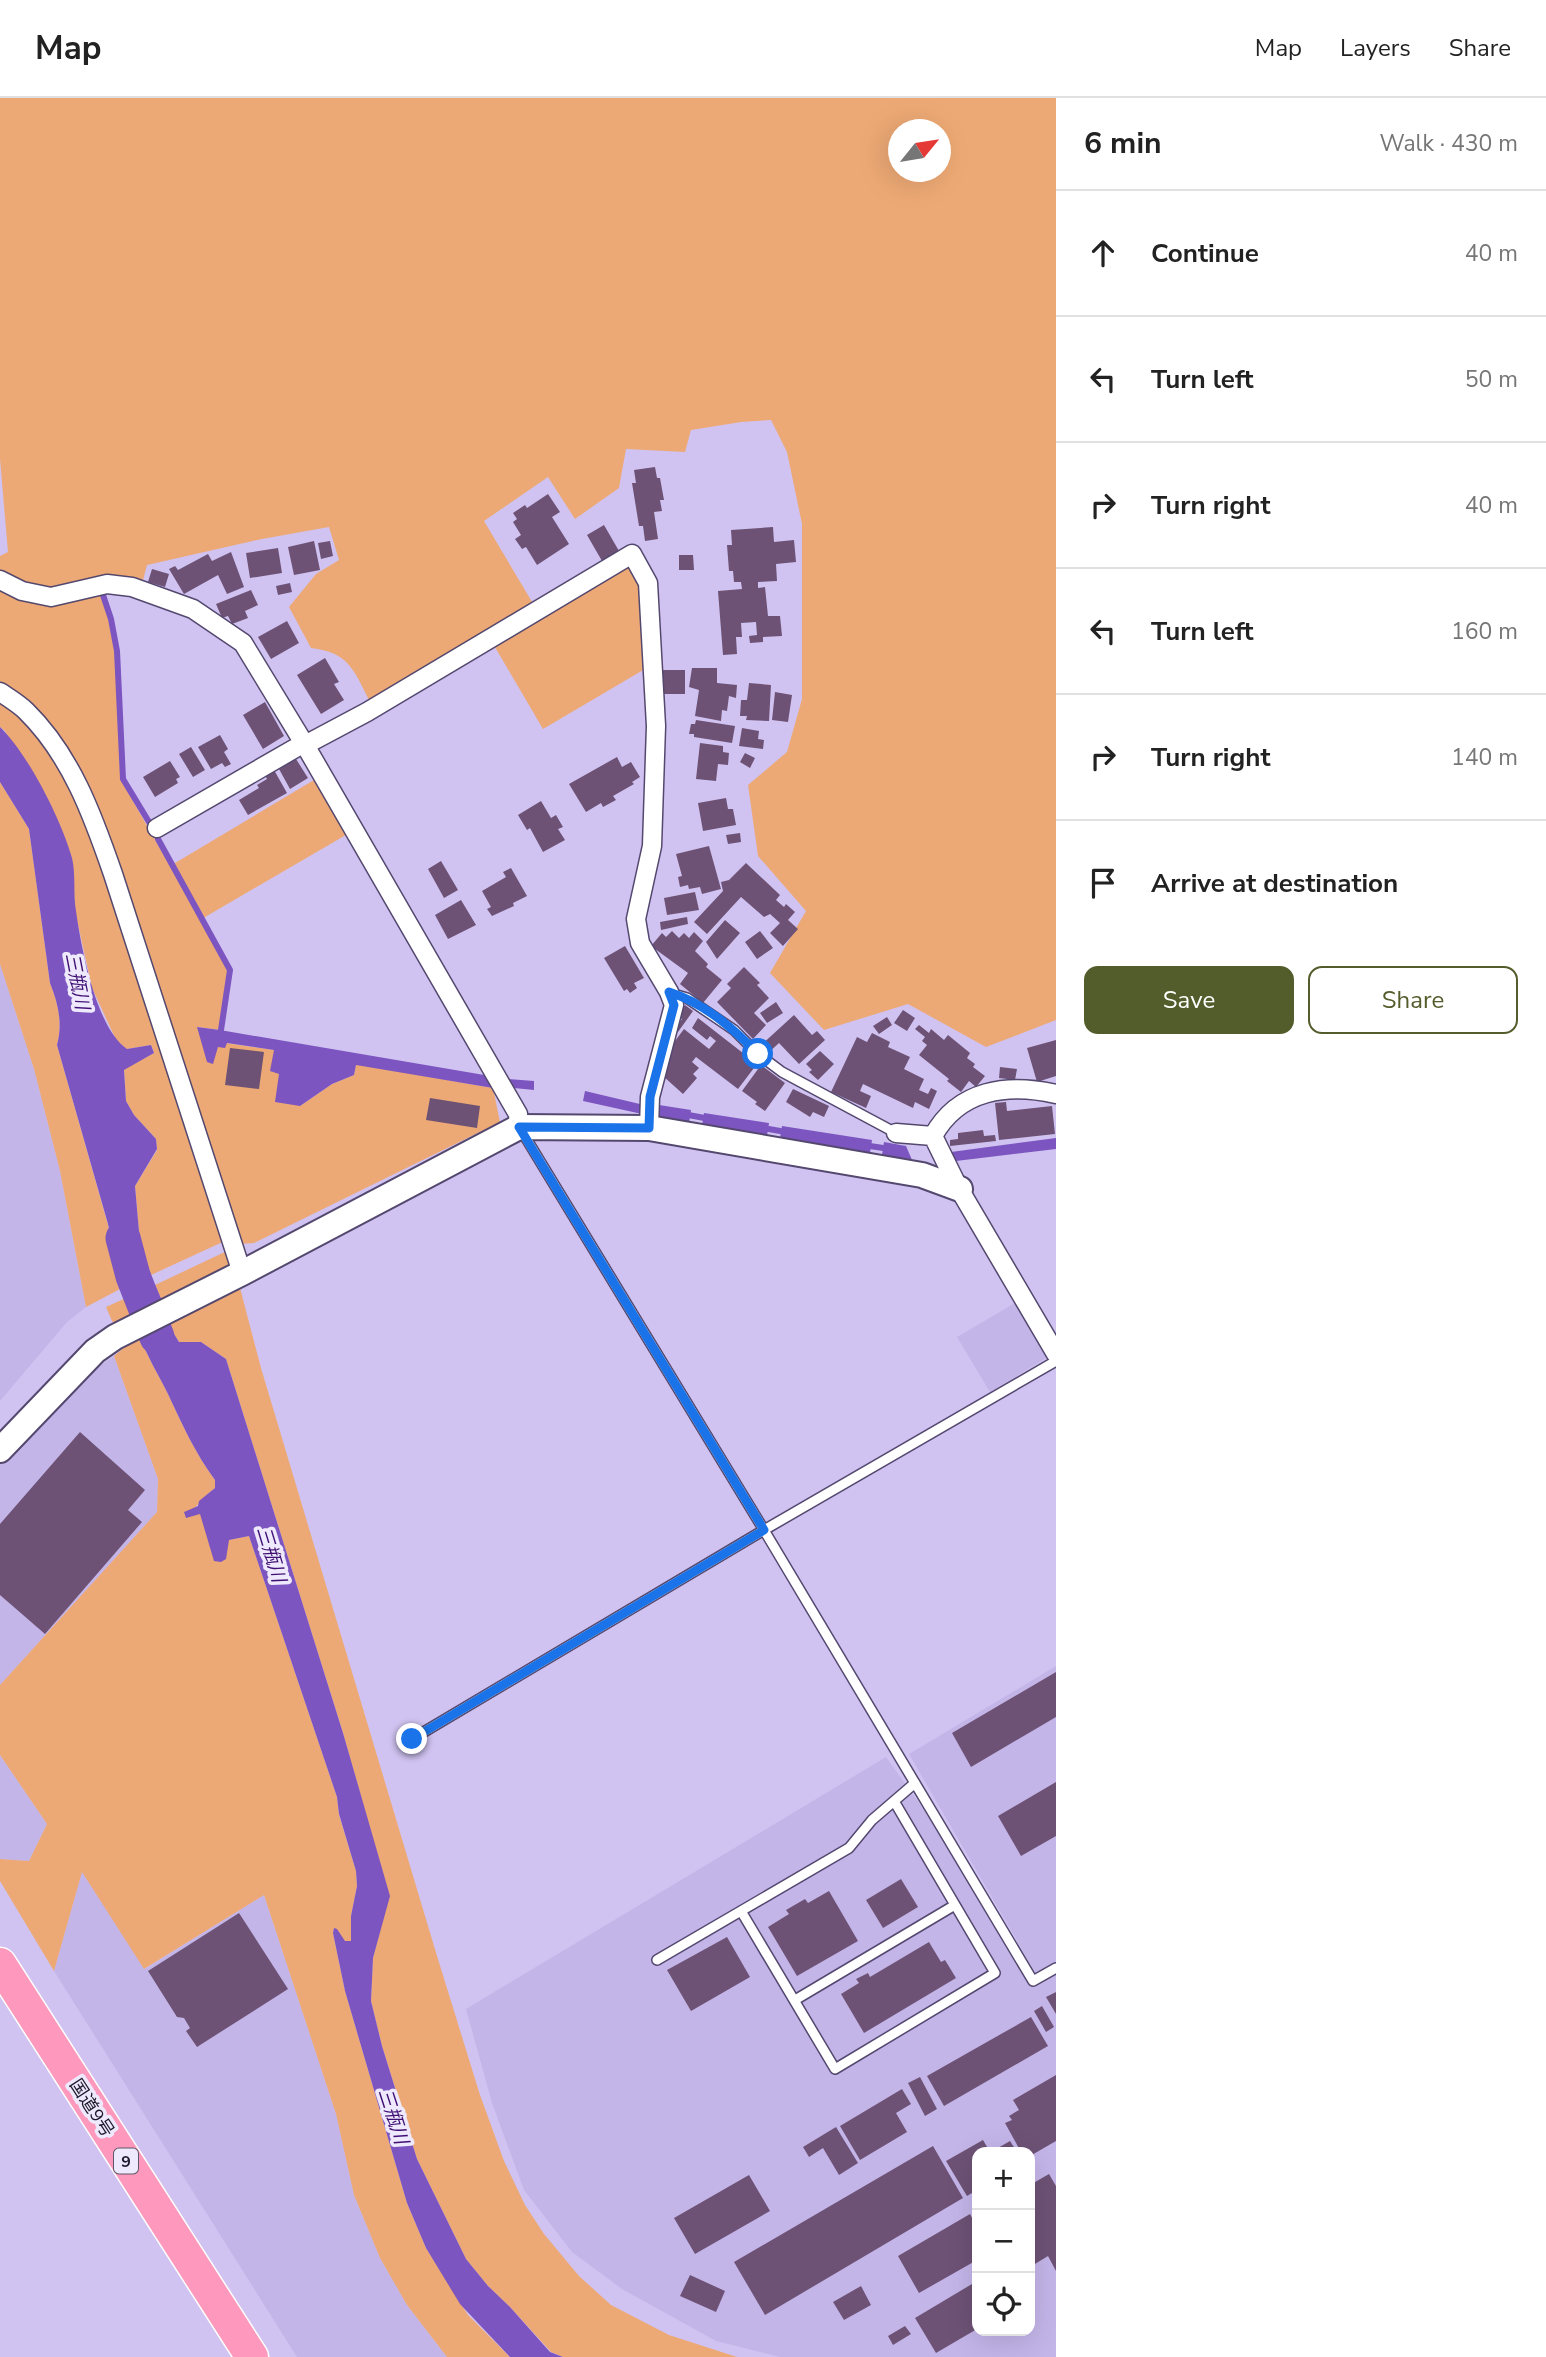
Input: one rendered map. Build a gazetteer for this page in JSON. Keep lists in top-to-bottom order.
{
  "streets": {
    "highway": ["国道9号", "9"]
  },
  "water": ["三瓶川"],
  "north": "top right",
  "page": {
    "header": "Map",
    "nav": ["Map", "Layers", "Share"],
    "heading": ["6 min", "Walk · 430 m"],
    "list": [
      ["Continue", "40 m"],
      ["Turn left", "50 m"],
      ["Turn right", "40 m"],
      ["Turn left", "160 m"],
      ["Turn right", "140 m"],
      "Arrive at destination"
    ],
    "buttons": ["Save", "Share"],
    "map_buttons": ["+", "−"]
  }
}
